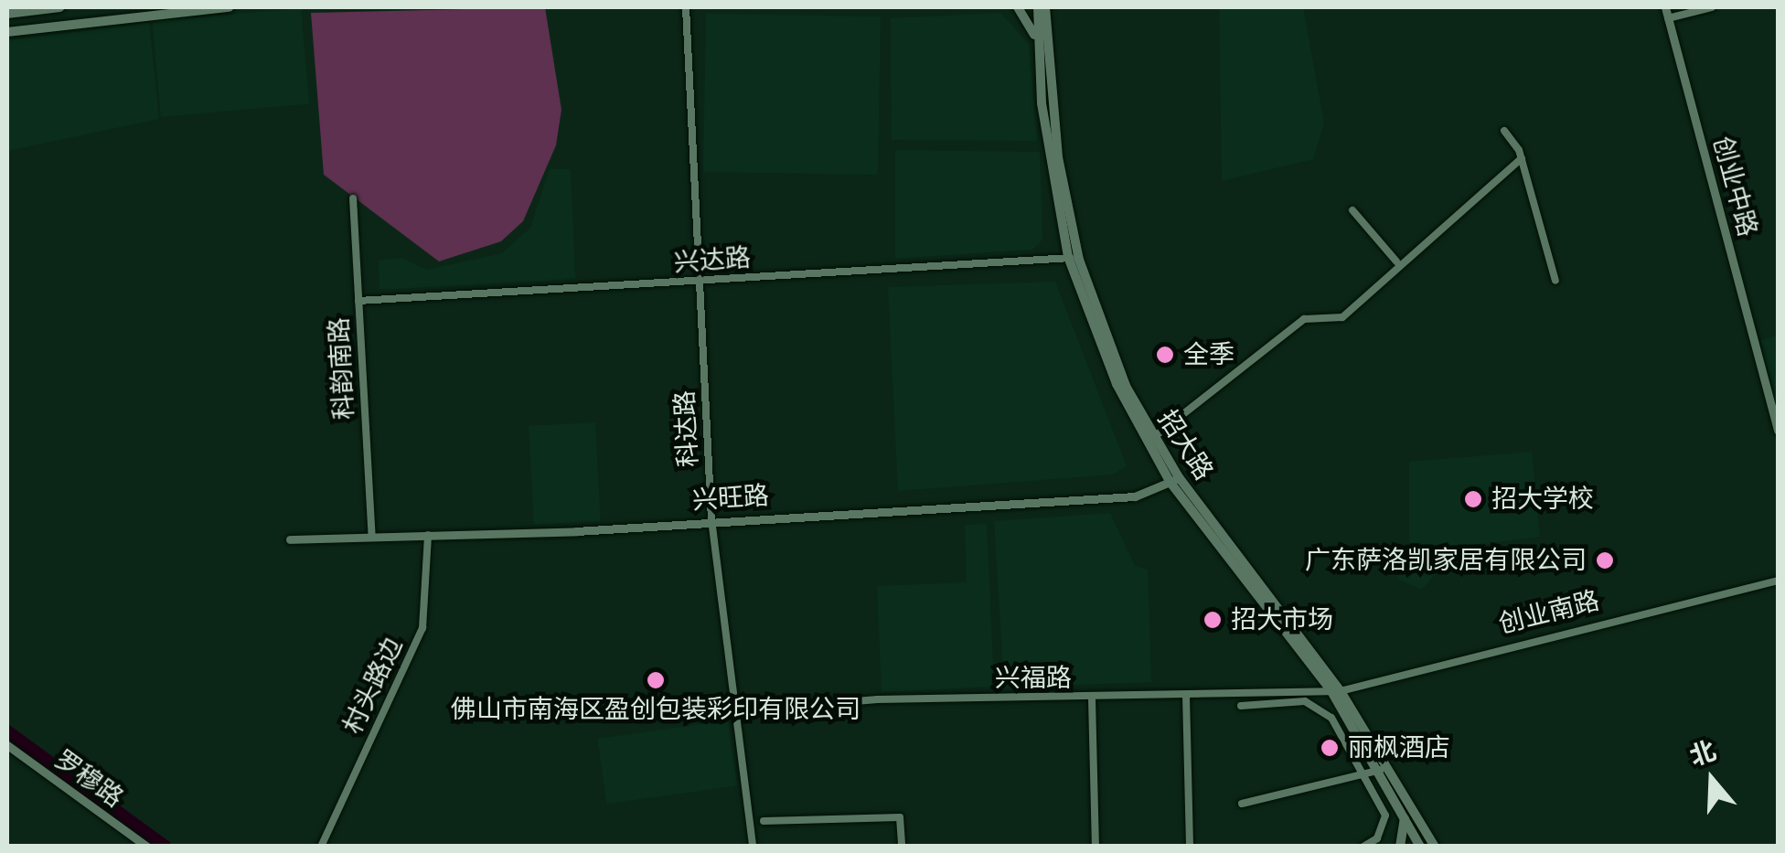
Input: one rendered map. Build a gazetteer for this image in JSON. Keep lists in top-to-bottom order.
{
  "streets": {
    "main road": ["招大路"],
    "street": [
      "创业中路",
      "兴达路",
      "科韵南路",
      "科达路",
      "兴旺路",
      "创业南路",
      "兴福路",
      "村头路边",
      "罗穆路"
    ]
  },
  "crossings": [
    ["兴达路", "科韵南路"],
    ["兴达路", "科达路"],
    ["兴达路", "招大路"],
    ["科韵南路", "兴旺路"],
    ["科达路", "兴旺路"],
    ["科达路", "兴福路"],
    ["招大路", "兴旺路"],
    ["招大路", "创业南路"],
    ["招大路", "兴福路"],
    ["兴旺路", "村头路边"],
    ["创业南路", "兴福路"]
  ],
  "places": [
    "全季",
    "招大学校",
    "广东萨洛凯家居有限公司",
    "招大市场",
    "佛山市南海区盈创包装彩印有限公司",
    "丽枫酒店"
  ],
  "north": "top"
}
